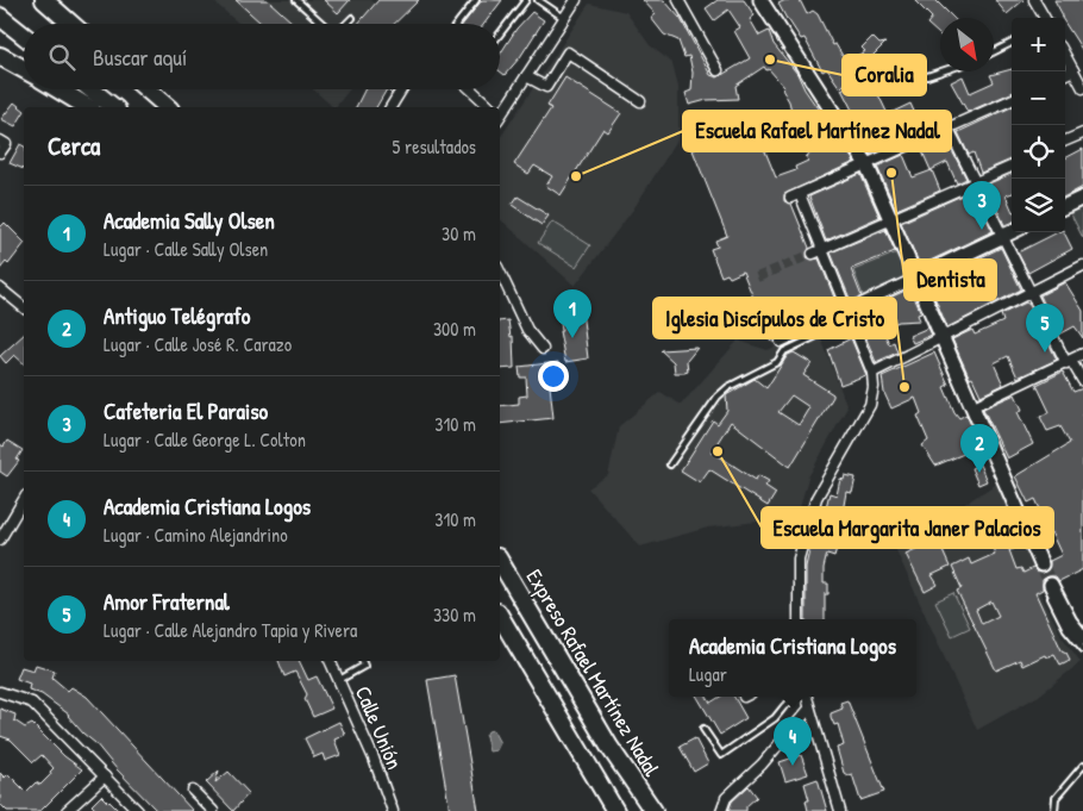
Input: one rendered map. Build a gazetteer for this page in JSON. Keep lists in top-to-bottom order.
{
  "streets": {
    "highway": ["Expreso Rafael Martínez Nadal"],
    "street": ["Calle Unión"]
  },
  "places": [
    "Coralia",
    "Dentista",
    "Escuela Rafael Martínez Nadal",
    "Iglesia Discípulos de Cristo",
    "Escuela Margarita Janer Palacios"
  ],
  "north": "bottom right",
  "page": {
    "map_buttons": ["+", "−"],
    "search": "Buscar aquí",
    "heading": ["Cerca", "5 resultados"],
    "pins": [
      "3",
      "1",
      "5",
      "2",
      "4"
    ],
    "list": [
      {
        "mark": "1",
        "name": "Academia Sally Olsen",
        "note": "Lugar · Calle Sally Olsen",
        "value": "30 m"
      },
      {
        "mark": "2",
        "name": "Antiguo Telégrafo",
        "note": "Lugar · Calle José R. Carazo",
        "value": "300 m"
      },
      {
        "mark": "3",
        "name": "Cafeteria El Paraiso",
        "note": "Lugar · Calle George L. Colton",
        "value": "310 m"
      },
      {
        "mark": "4",
        "name": "Academia Cristiana Logos",
        "note": "Lugar · Camino Alejandrino",
        "value": "310 m"
      },
      {
        "mark": "5",
        "name": "Amor Fraternal",
        "note": "Lugar · Calle Alejandro Tapia y Rivera",
        "value": "330 m"
      }
    ],
    "popup": ["Academia Cristiana Logos", "Lugar"]
  }
}
